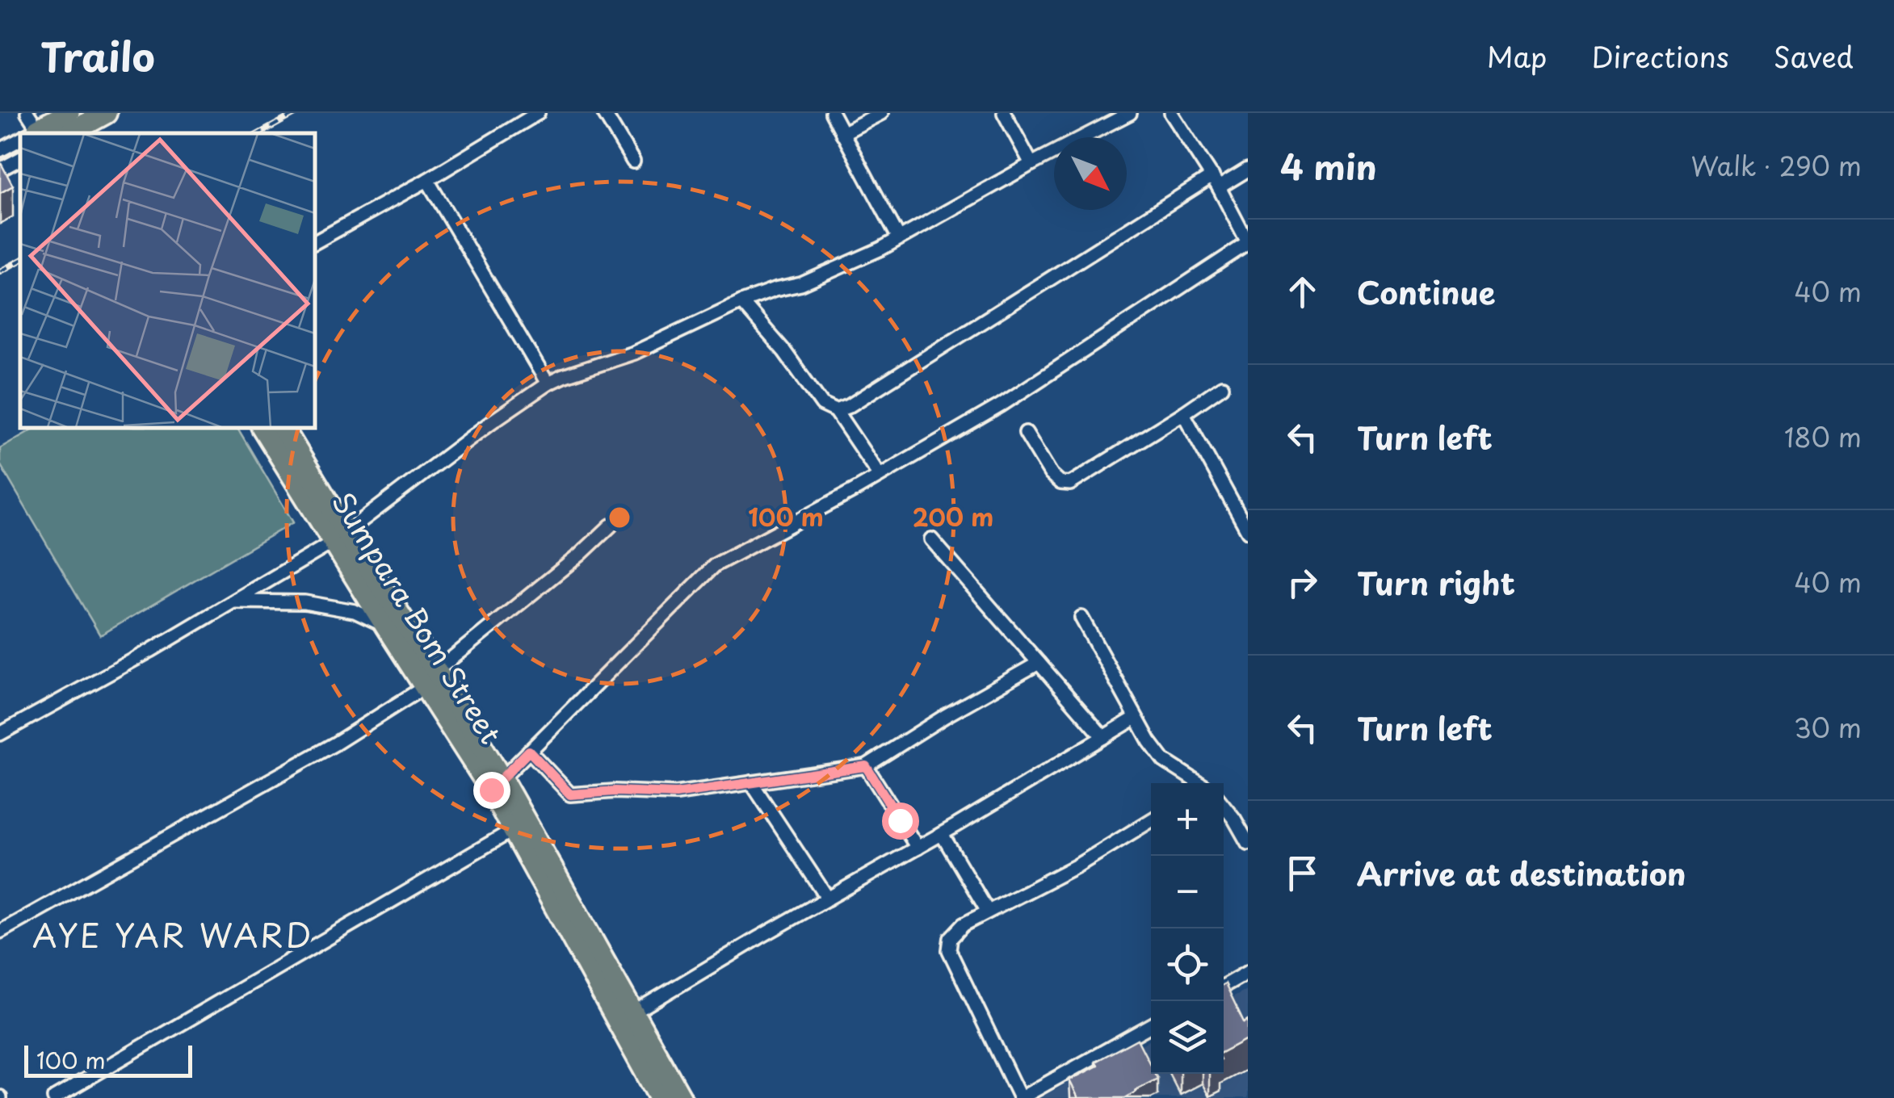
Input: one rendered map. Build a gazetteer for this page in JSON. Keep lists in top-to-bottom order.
{
  "streets": {
    "highway": ["Sumpara Bom Street"]
  },
  "districts": ["AYE YAR WARD"],
  "scale_bar": "100 m",
  "north": "bottom right",
  "page": {
    "header": "Trailo",
    "nav": ["Map", "Directions", "Saved"],
    "heading": ["4 min", "Walk · 290 m"],
    "list": [
      ["Continue", "40 m"],
      ["Turn left", "180 m"],
      ["Turn right", "40 m"],
      ["Turn left", "30 m"],
      "Arrive at destination"
    ],
    "map_buttons": ["+", "−"],
    "scale": "100 m"
  },
  "rings": ["100 m", "200 m"]
}
